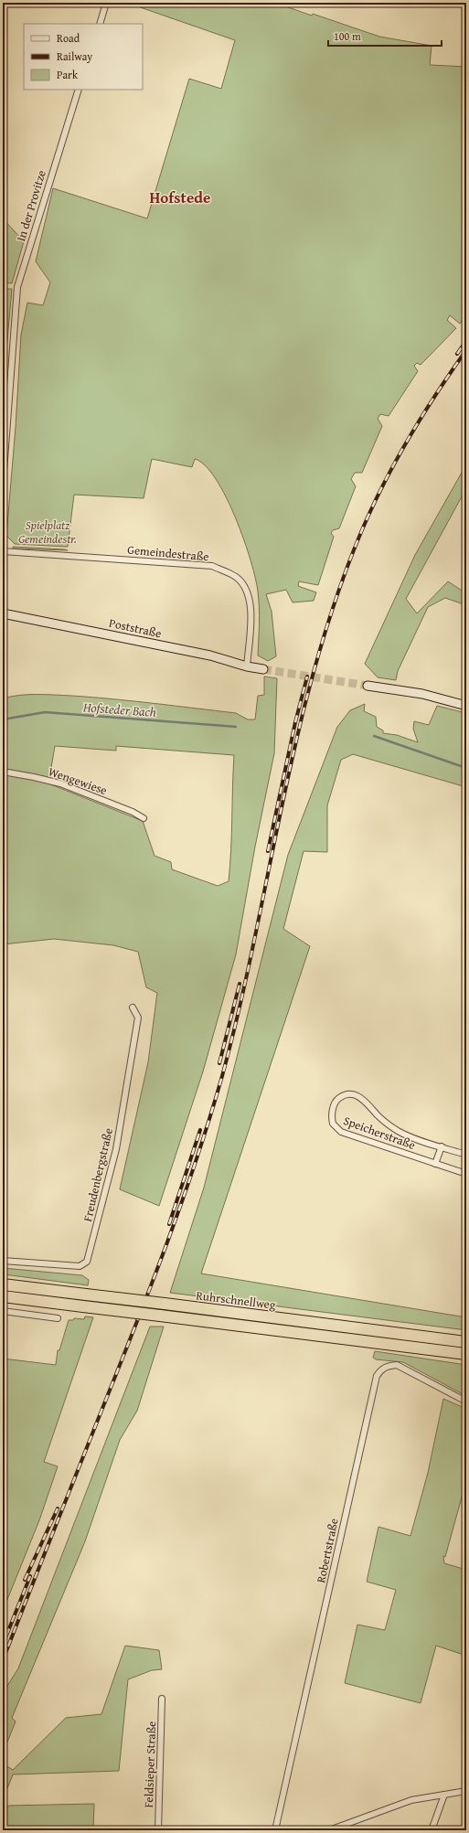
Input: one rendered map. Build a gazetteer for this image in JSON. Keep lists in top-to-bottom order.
{
  "streets": {
    "highway": ["Ruhrschnellweg"],
    "street": [
      "In der Provitze",
      "Gemeindestraße",
      "Poststraße",
      "Wengewiese",
      "Speicherstraße",
      "Freudenbergstraße",
      "Robertstraße",
      "Feldsieper Straße"
    ]
  },
  "crossings": [
    ["Gemeindestraße", "Poststraße"]
  ],
  "districts": ["Hofstede"],
  "water": ["Hofsteder Bach"],
  "parks": ["Spielplatz Gemeindestr."],
  "legend": ["Road", "Railway", "Park"],
  "scale_bar": "100 m"
}
